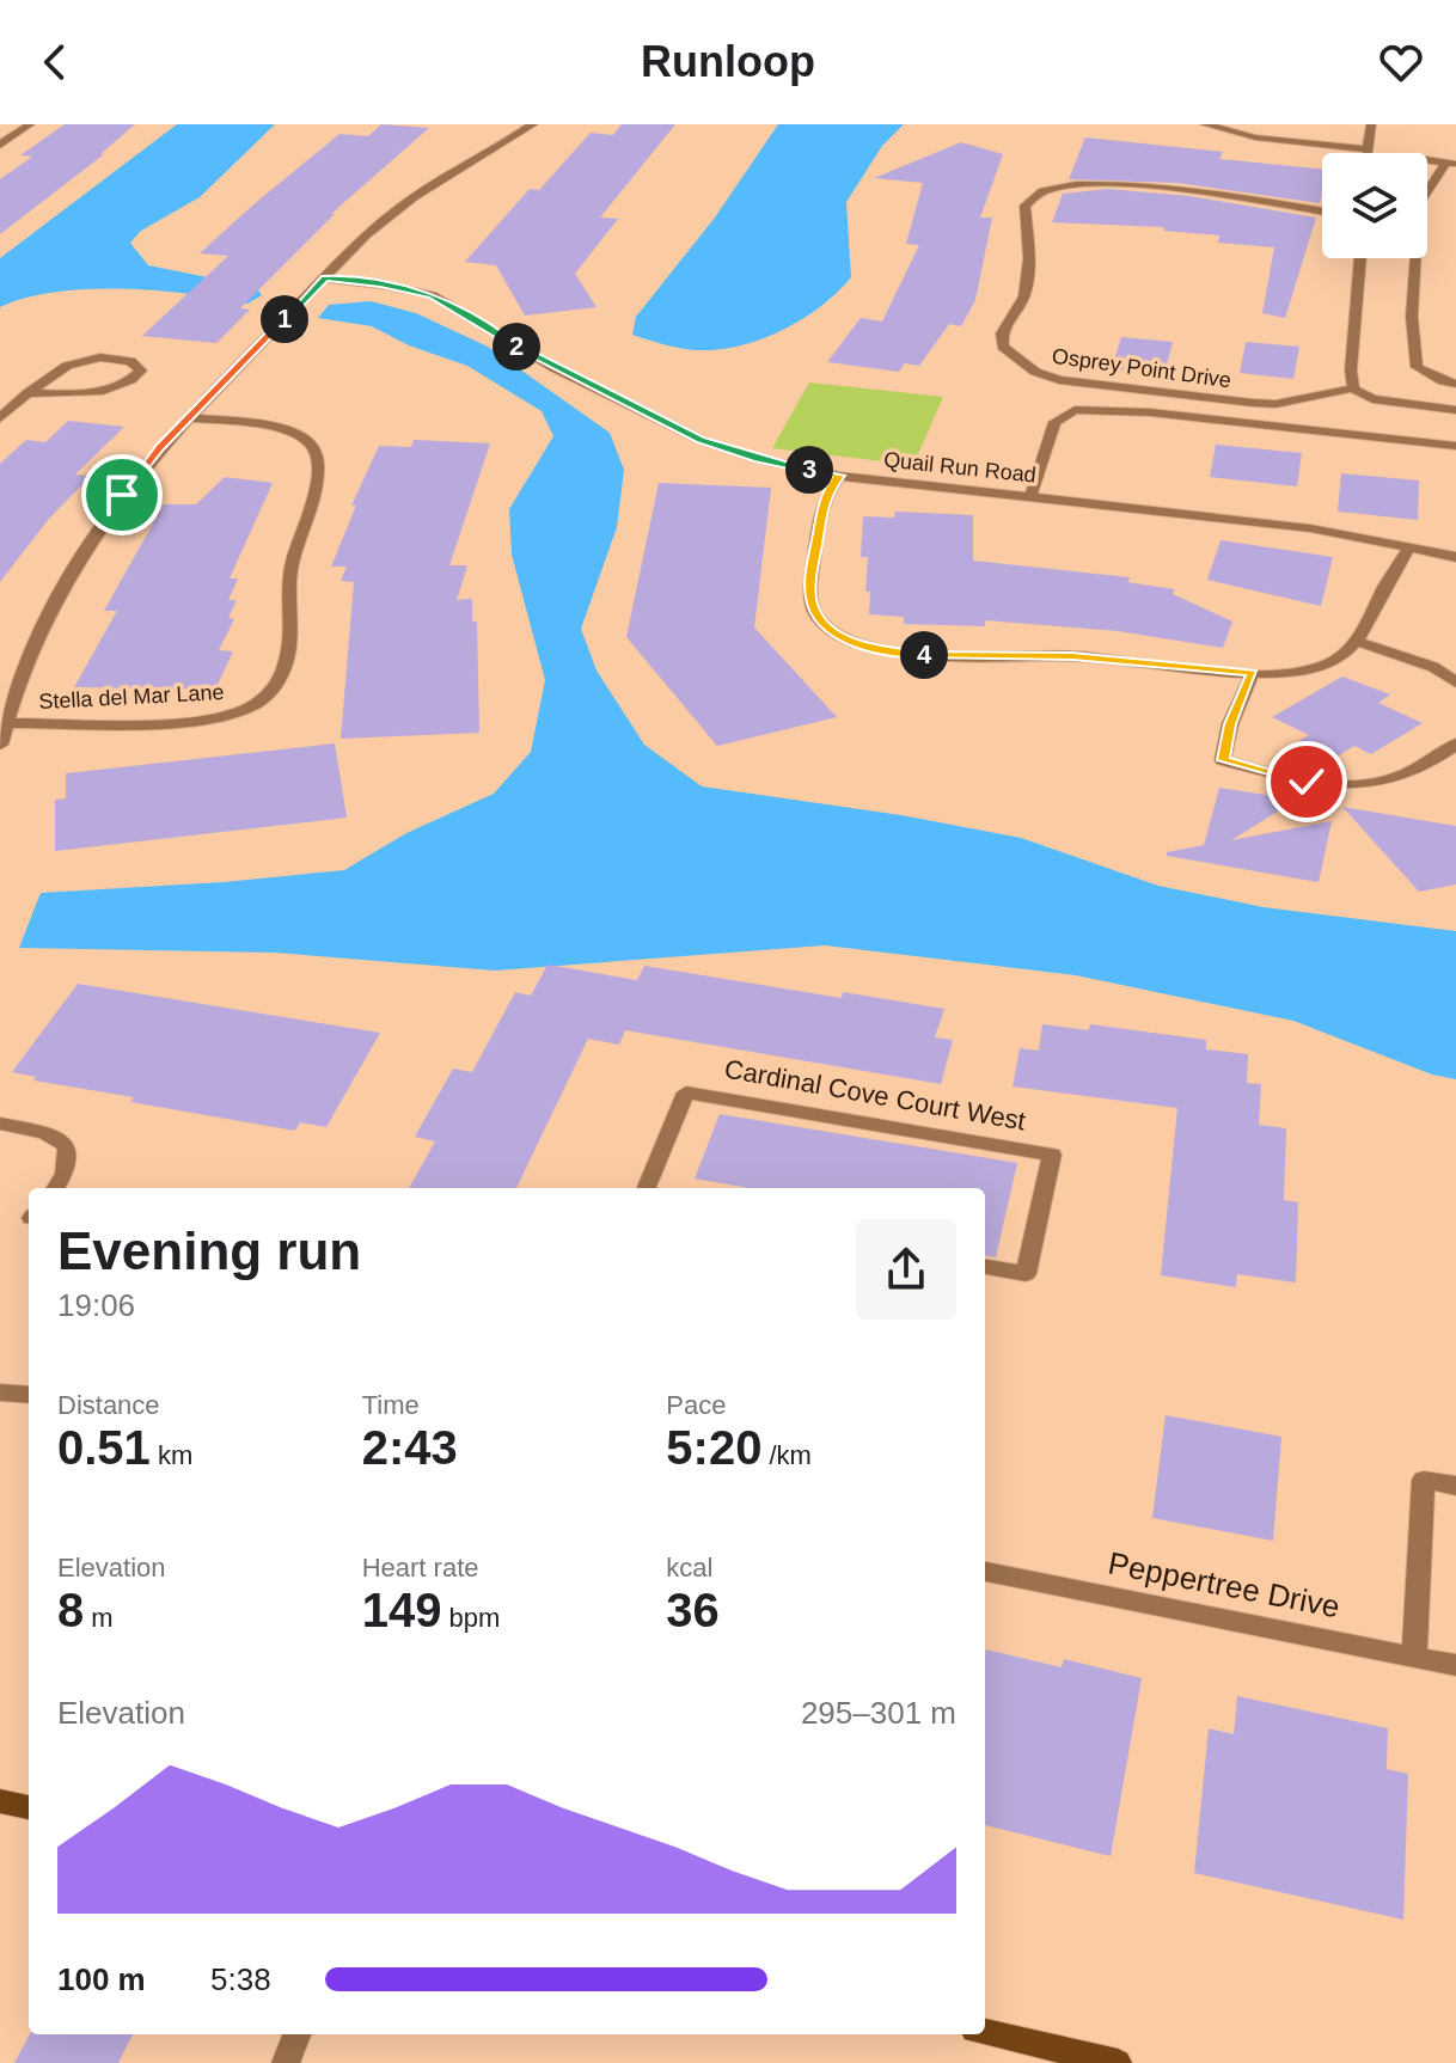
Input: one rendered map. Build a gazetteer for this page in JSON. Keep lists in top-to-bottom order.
{
  "streets": {
    "street": [
      "Osprey Point Drive",
      "Quail Run Road",
      "Stella del Mar Lane",
      "Cardinal Cove Court West",
      "Peppertree Drive"
    ]
  },
  "page": {
    "header": "Runloop",
    "pins": [
      "1",
      "2",
      "3",
      "4"
    ],
    "heading": ["Evening run", "19:06"],
    "stats": [
      ["Distance", "0.51 km"],
      ["Time", "2:43"],
      ["Pace", "5:20 /km"],
      ["Elevation", "8 m"],
      ["Heart rate", "149 bpm"],
      ["kcal", "36"]
    ],
    "chart": ["Elevation", "295–301 m"],
    "list": [
      {
        "name": "100 m",
        "note": "5:38"
      }
    ]
  }
}
